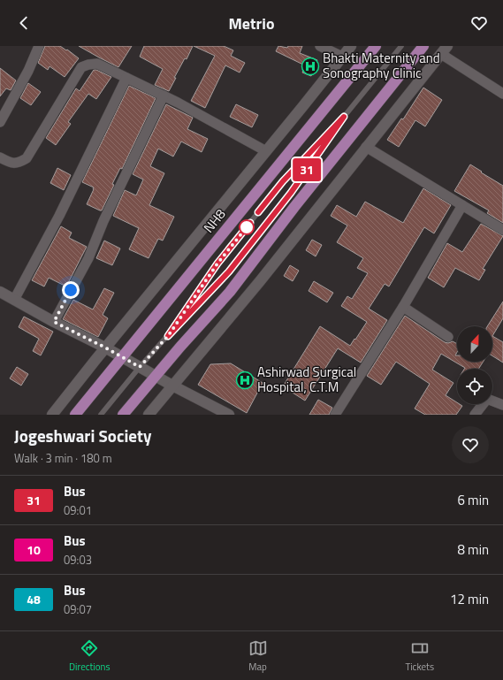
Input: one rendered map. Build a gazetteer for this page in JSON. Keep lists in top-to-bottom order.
{
  "streets": {
    "main road": ["NH8"]
  },
  "places": {
    "hospital": ["Bhakti Maternity and Sonography Clinic", "Ashirwad Surgical Hospital, C.T.M"]
  },
  "lines": ["bus line 31"],
  "north": "top",
  "page": {
    "header": "Metrio",
    "on_map": "31",
    "heading": ["Jogeshwari Society", "Walk · 3 min · 180 m"],
    "list": [
      {
        "mark": "31",
        "name": "Bus",
        "note": "09:01",
        "value": "6 min"
      },
      {
        "mark": "10",
        "name": "Bus",
        "note": "09:03",
        "value": "8 min"
      },
      {
        "mark": "48",
        "name": "Bus",
        "note": "09:07",
        "value": "12 min"
      }
    ],
    "tabs": ["Directions", "Map", "Tickets"]
  }
}
